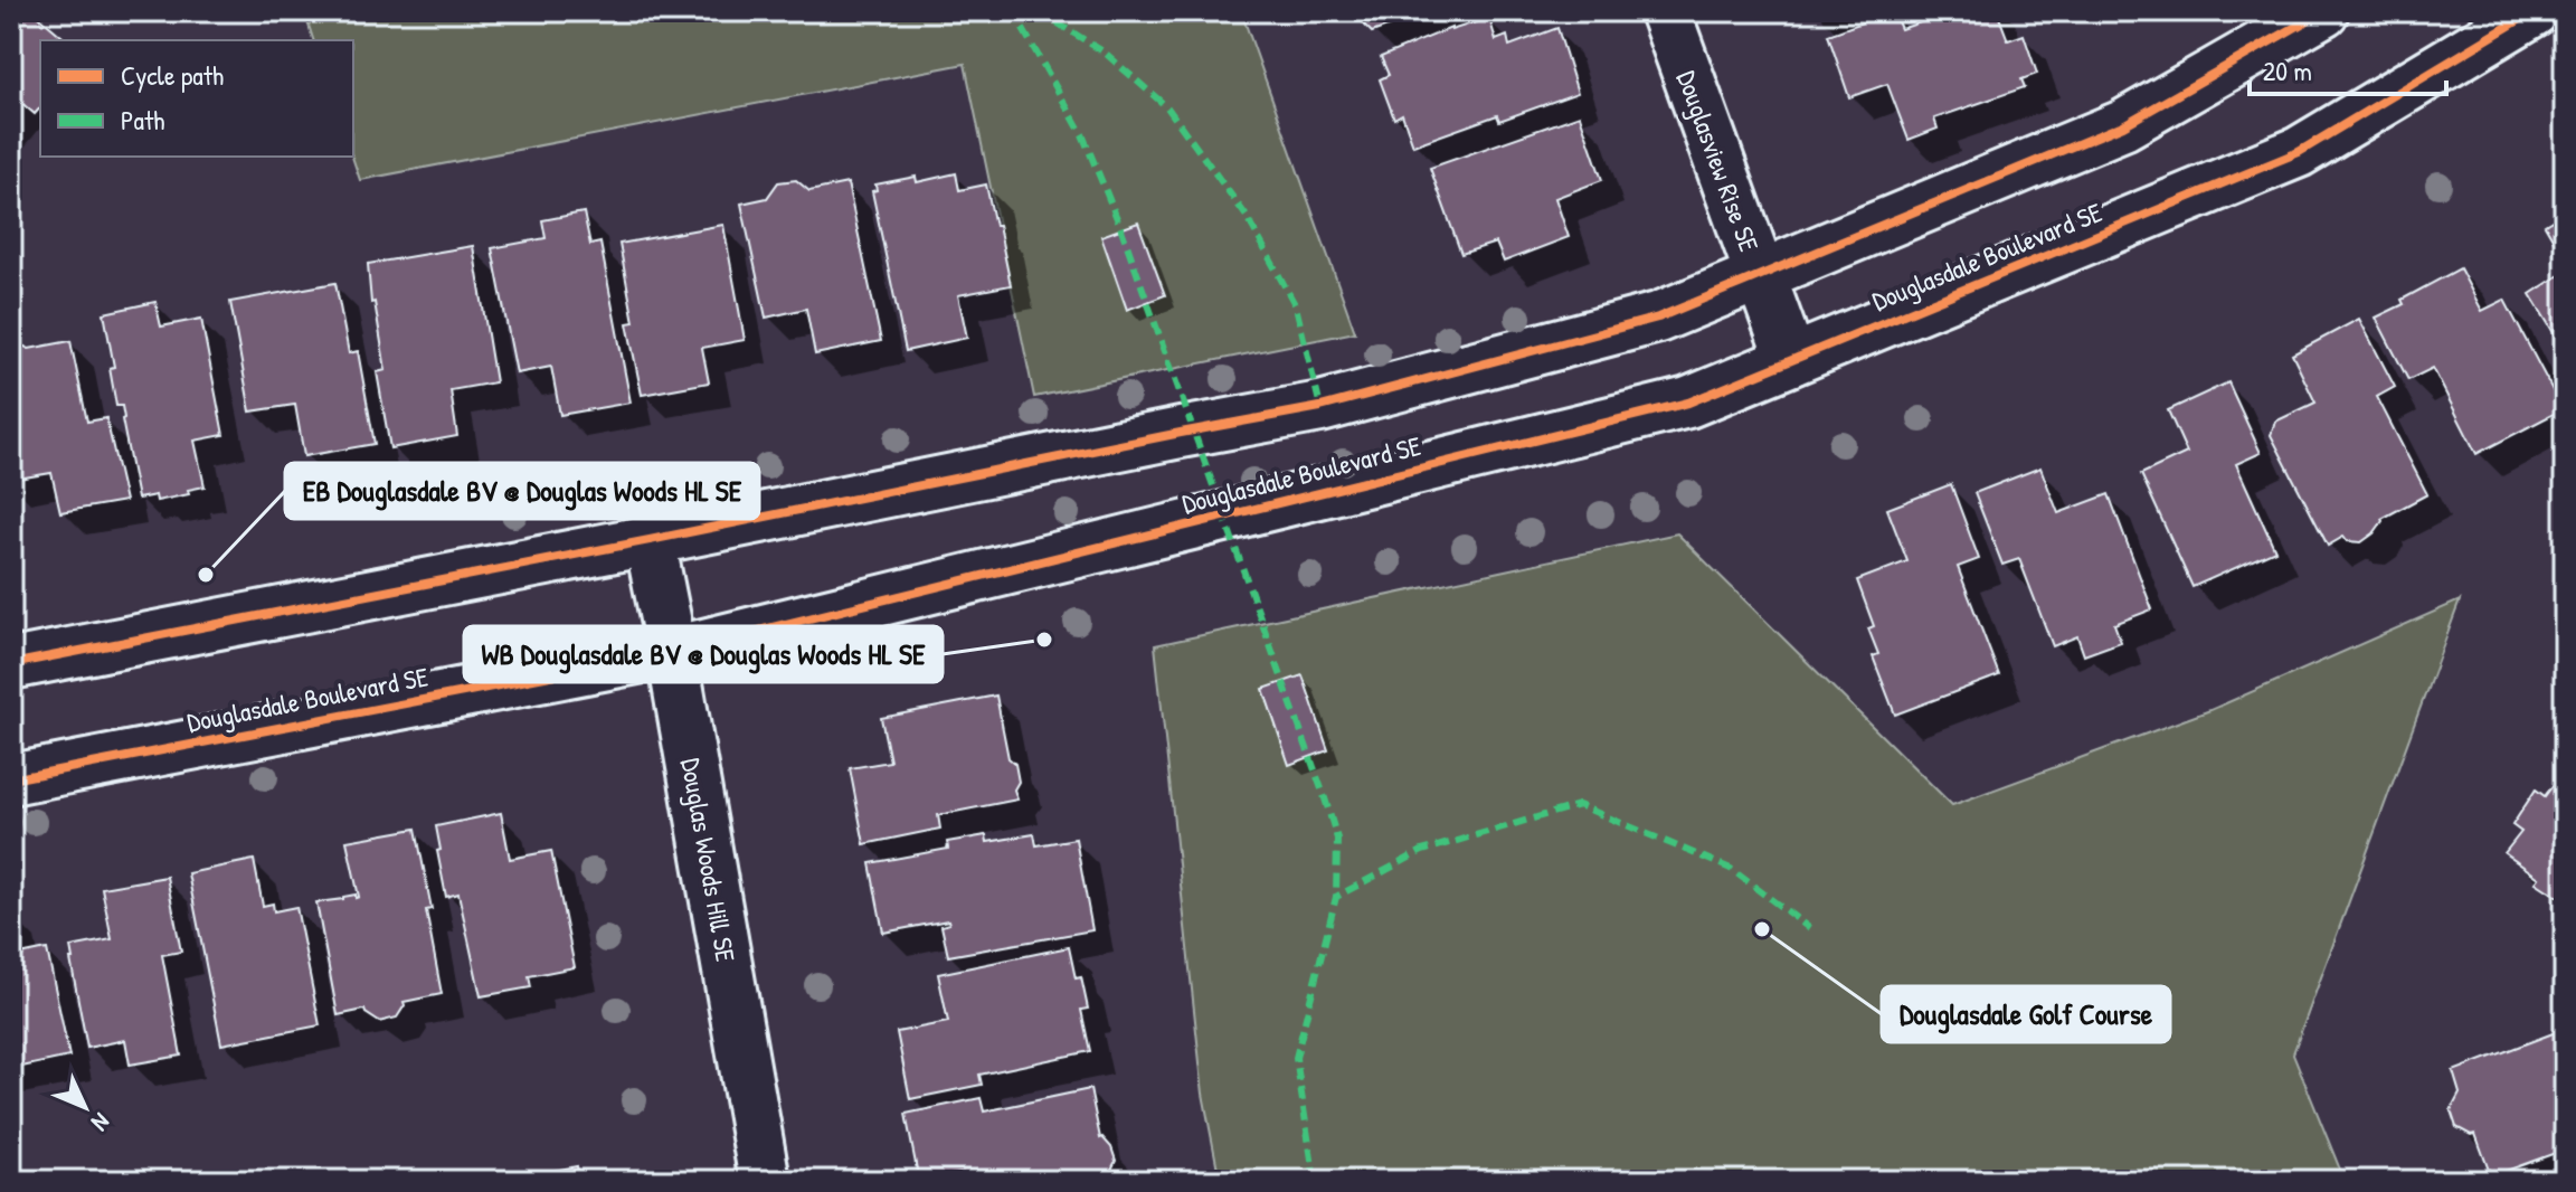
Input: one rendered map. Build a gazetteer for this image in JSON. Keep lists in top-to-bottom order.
{
  "streets": {
    "street": ["Douglasview Rise SE", "Douglasdale Boulevard SE", "Douglas Woods Hill SE"]
  },
  "crossings": [
    ["Douglasview Rise SE", "Douglasdale Boulevard SE"],
    ["Douglasdale Boulevard SE", "Douglas Woods Hill SE"]
  ],
  "places": ["EB Douglasdale BV @ Douglas Woods HL SE", "WB Douglasdale BV @ Douglas Woods HL SE", "Douglasdale Golf Course"],
  "legend": ["Cycle path", "Path"],
  "scale_bar": "20 m",
  "north": "bottom right"
}
